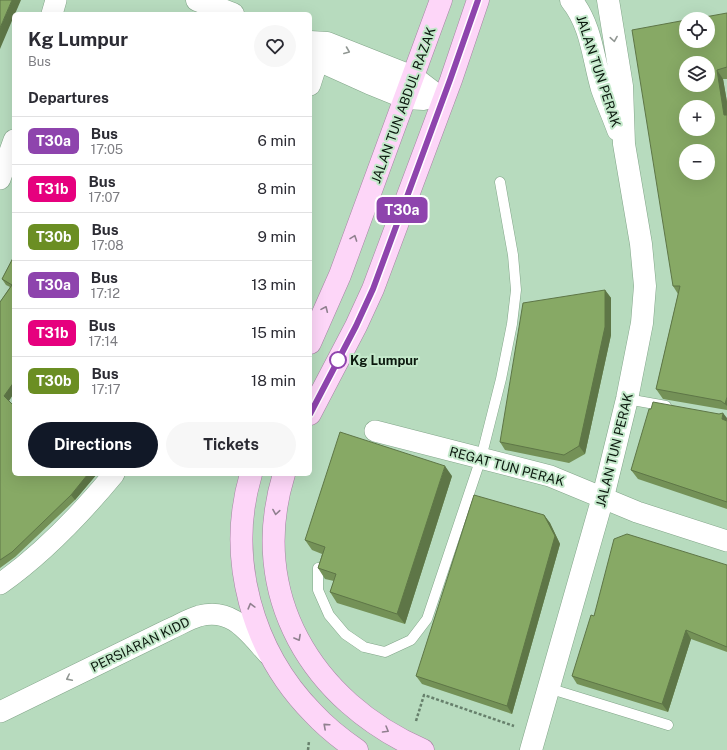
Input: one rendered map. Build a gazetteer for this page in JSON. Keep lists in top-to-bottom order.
{
  "streets": {
    "main road": ["JALAN TUN PERAK", "JALAN TUN ABDUL RAZAK"],
    "street": ["REGAT TUN PERAK", "PERSIARAN KIDD"]
  },
  "crossings": [
    ["JALAN TUN PERAK", "REGAT TUN PERAK"]
  ],
  "one_way": ["PERSIARAN KIDD"],
  "places": ["Kg Lumpur"],
  "lines": ["bus line T30a"],
  "page": {
    "on_map": "T30a",
    "map_buttons": ["+", "−"],
    "heading": [
      ["Kg Lumpur", "Bus"],
      "Departures"
    ],
    "list": [
      {
        "mark": "T30a",
        "name": "Bus",
        "note": "17:05",
        "value": "6 min"
      },
      {
        "mark": "T31b",
        "name": "Bus",
        "note": "17:07",
        "value": "8 min"
      },
      {
        "mark": "T30b",
        "name": "Bus",
        "note": "17:08",
        "value": "9 min"
      },
      {
        "mark": "T30a",
        "name": "Bus",
        "note": "17:12",
        "value": "13 min"
      },
      {
        "mark": "T31b",
        "name": "Bus",
        "note": "17:14",
        "value": "15 min"
      },
      {
        "mark": "T30b",
        "name": "Bus",
        "note": "17:17",
        "value": "18 min"
      }
    ],
    "buttons": ["Directions", "Tickets"]
  }
}
